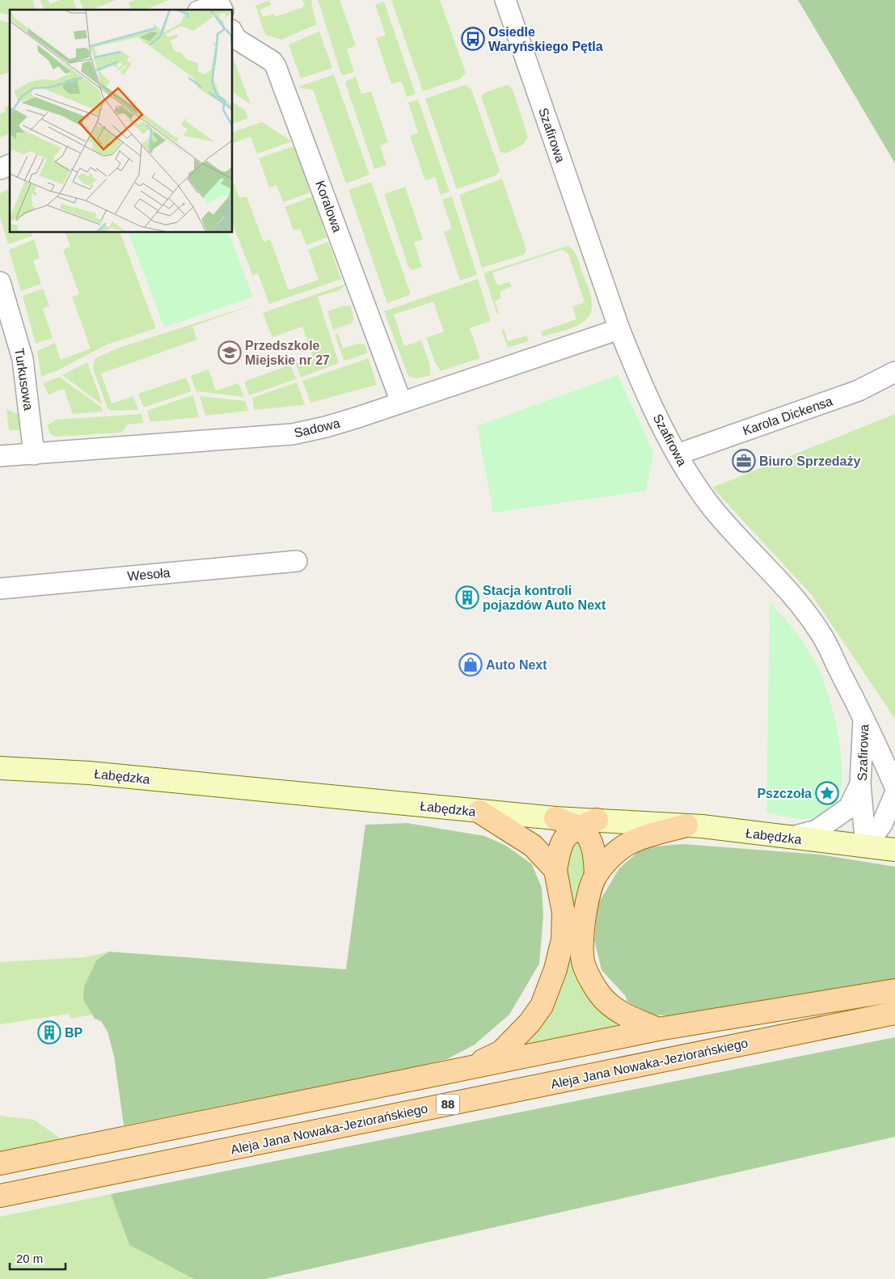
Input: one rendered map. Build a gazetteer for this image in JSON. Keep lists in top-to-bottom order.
{
  "streets": {
    "main road": ["Aleja Jana Nowaka-Jeziorańskiego", "88"],
    "street": [
      "Szafirowa",
      "Koralowa",
      "Turkusowa",
      "Karola Dickensa",
      "Sadowa",
      "Wesoła",
      "Łabędzka"
    ]
  },
  "crossings": [
    ["Szafirowa", "Karola Dickensa"],
    ["Szafirowa", "Sadowa"],
    ["Szafirowa", "Łabędzka"],
    ["Koralowa", "Sadowa"],
    ["Turkusowa", "Sadowa"]
  ],
  "places": {
    "bus stop": ["Osiedle Waryńskiego Pętla"],
    "school or university": ["Przedszkole Miejskie nr 27"],
    "office": ["Biuro Sprzedaży"],
    "building": ["Stacja kontroli pojazdów Auto Next", "BP"],
    "shop": ["Auto Next"],
    "place": ["Pszczoła"]
  },
  "scale_bar": "20 m"
}
